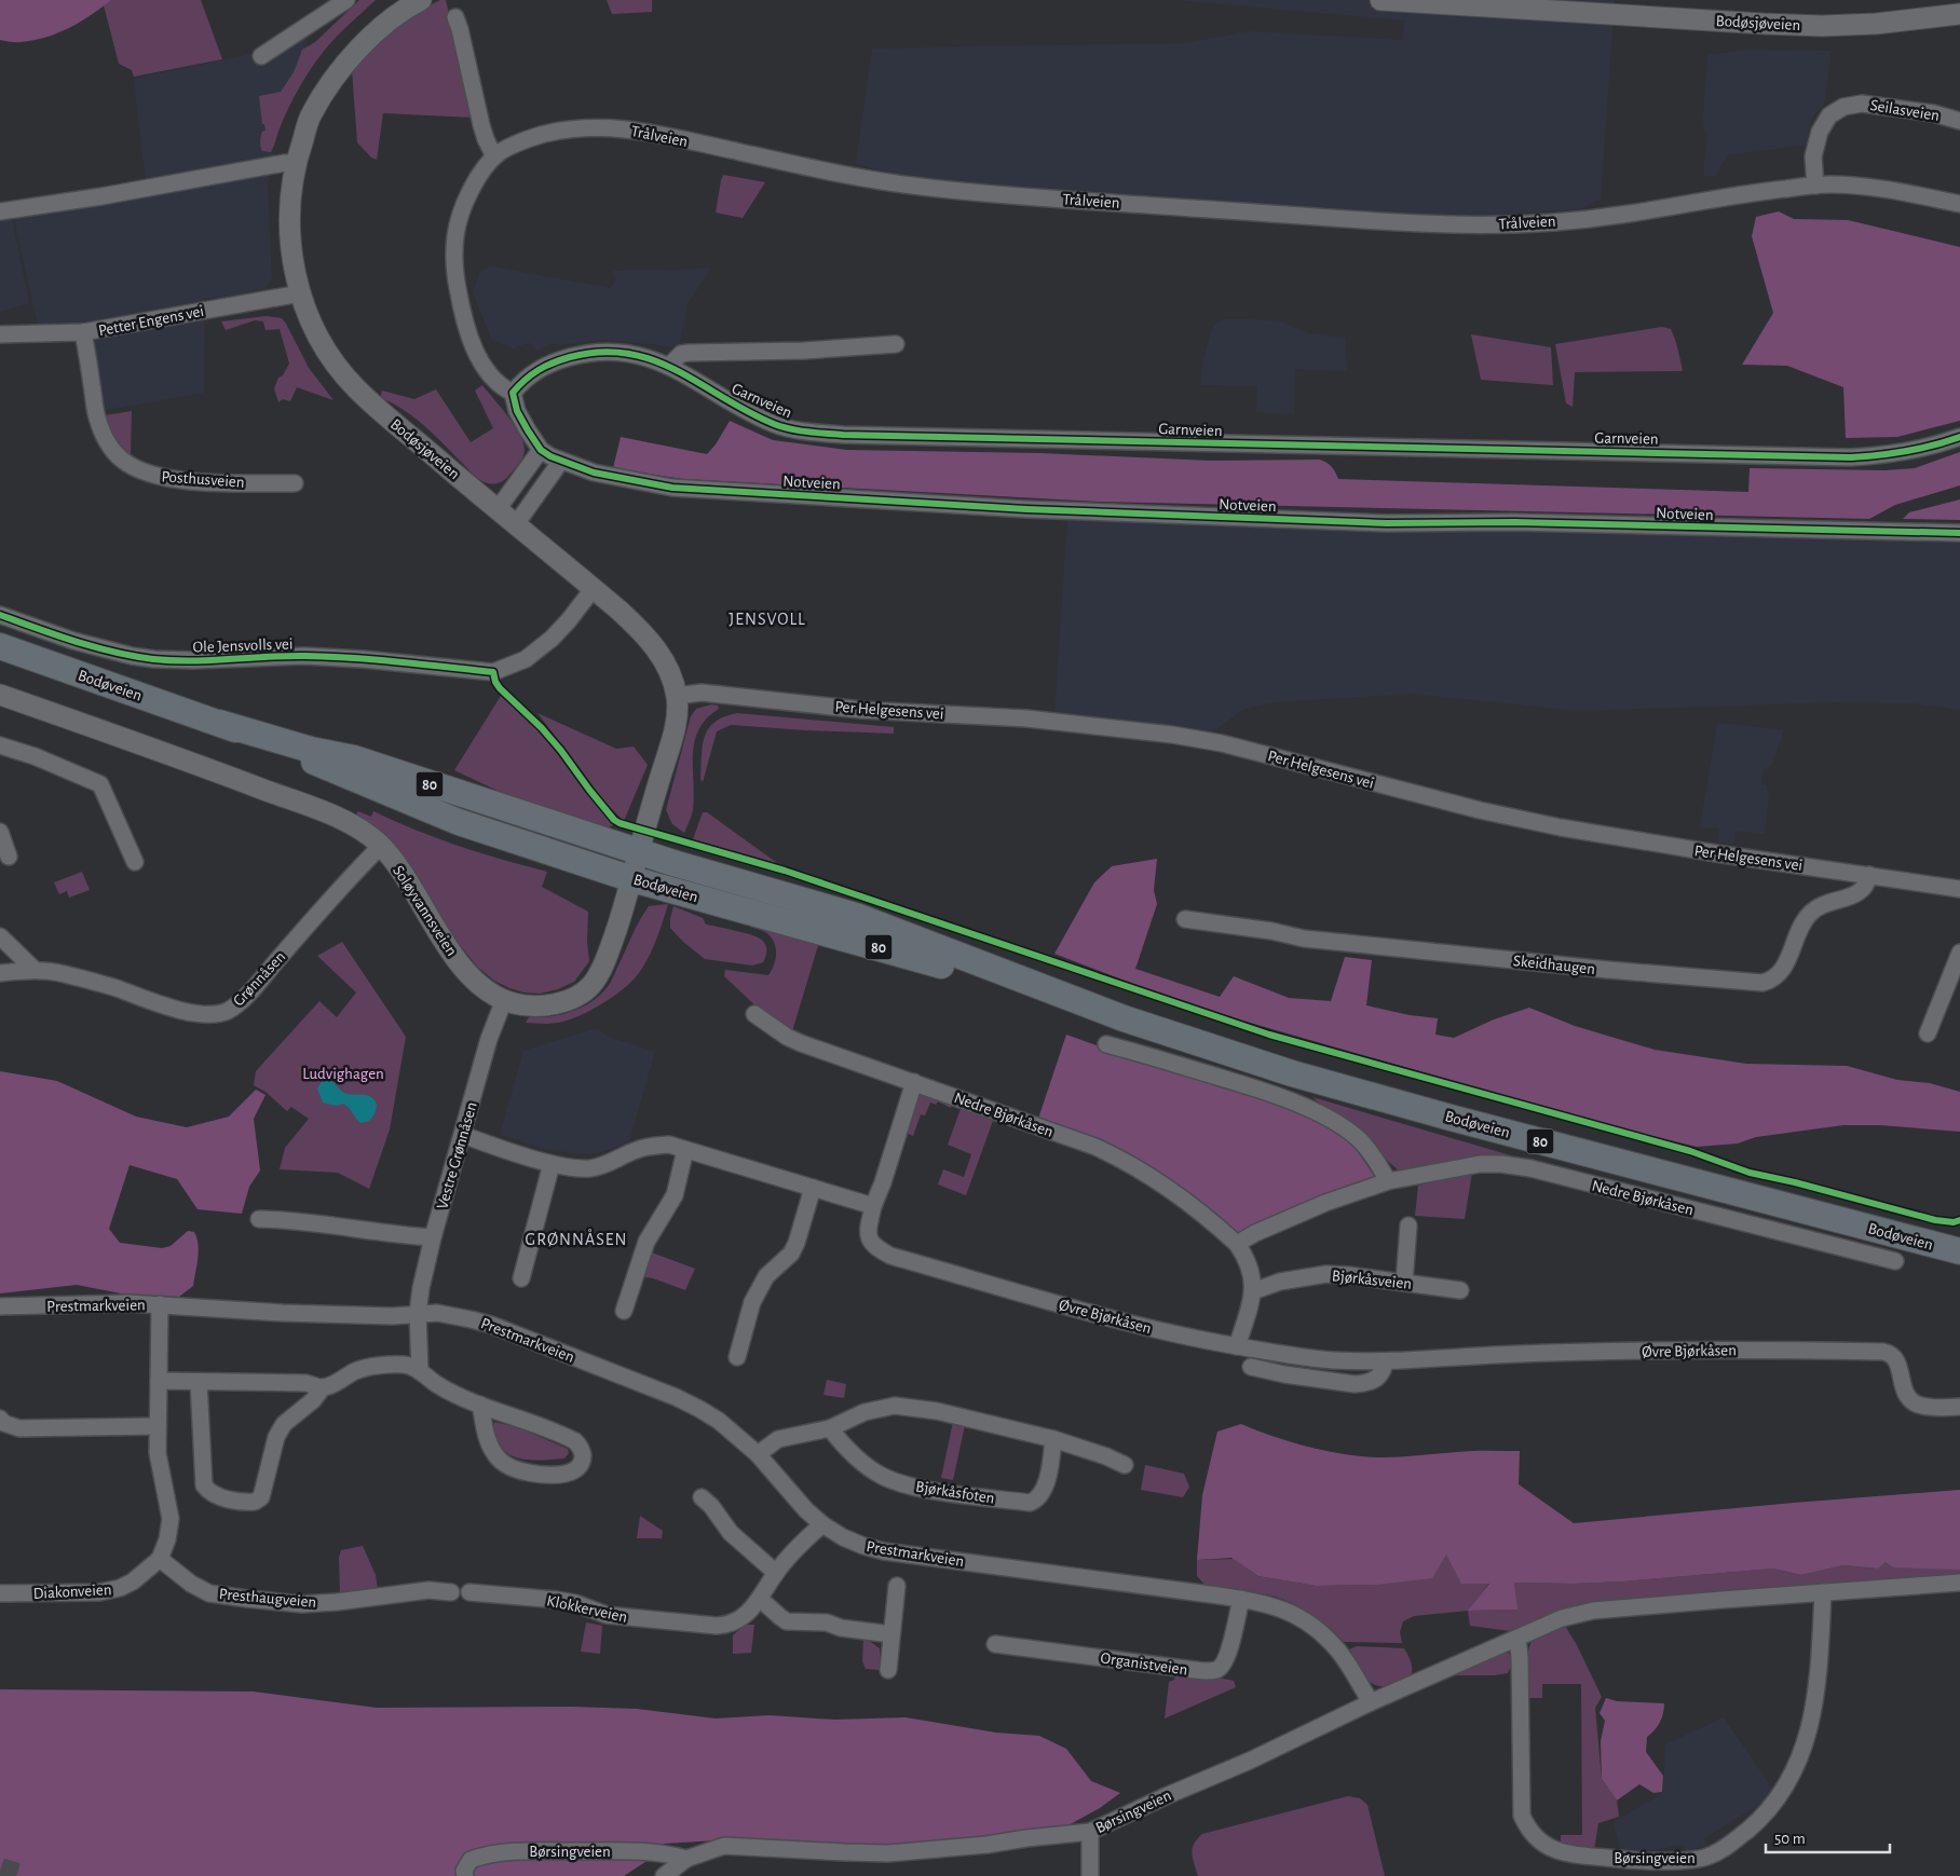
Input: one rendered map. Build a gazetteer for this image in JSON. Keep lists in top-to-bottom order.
{
  "streets": {
    "main road": ["Bodøveien", "80"],
    "street": [
      "Bodøsjøveien",
      "Seilasveien",
      "Trålveien",
      "Petter Engens vei",
      "Garnveien",
      "Posthusveien",
      "Notveien",
      "Ole Jensvolls vei",
      "Per Helgesens vei",
      "Soløyvannsveien",
      "Skeidhaugen",
      "Grønnåsen",
      "Nedre Bjørkåsen",
      "Vestre Grønnåsen",
      "Bjørkåsveien",
      "Prestmarkveien",
      "Øvre Bjørkåsen",
      "Bjørkåsfoten",
      "Diakonveien",
      "Presthaugveien",
      "Klokkerveien",
      "Organistveien",
      "Børsingveien"
    ]
  },
  "crossings": [
    ["Bodøsjøveien", "Petter Engens vei"],
    ["Bodøsjøveien", "Ole Jensvolls vei"],
    ["Bodøsjøveien", "Bodøveien"],
    ["Bodøsjøveien", "Per Helgesens vei"],
    ["Bodøsjøveien", "Soløyvannsveien"],
    ["Seilasveien", "Trålveien"],
    ["Trålveien", "Garnveien"],
    ["Petter Engens vei", "Posthusveien"],
    ["Bodøveien", "Soløyvannsveien"],
    ["Per Helgesens vei", "Skeidhaugen"],
    ["Soløyvannsveien", "Grønnåsen"],
    ["Soløyvannsveien", "Vestre Grønnåsen"],
    ["Nedre Bjørkåsen", "Bjørkåsveien"],
    ["Nedre Bjørkåsen", "Øvre Bjørkåsen"],
    ["Vestre Grønnåsen", "Prestmarkveien"],
    ["Prestmarkveien", "Klokkerveien"],
    ["Prestmarkveien", "Organistveien"],
    ["Prestmarkveien", "Børsingveien"],
    ["Diakonveien", "Presthaugveien"]
  ],
  "districts": ["JENSVOLL", "GRØNNÅSEN"],
  "parks": ["Ludvighagen"],
  "scale_bar": "50 m"
}
